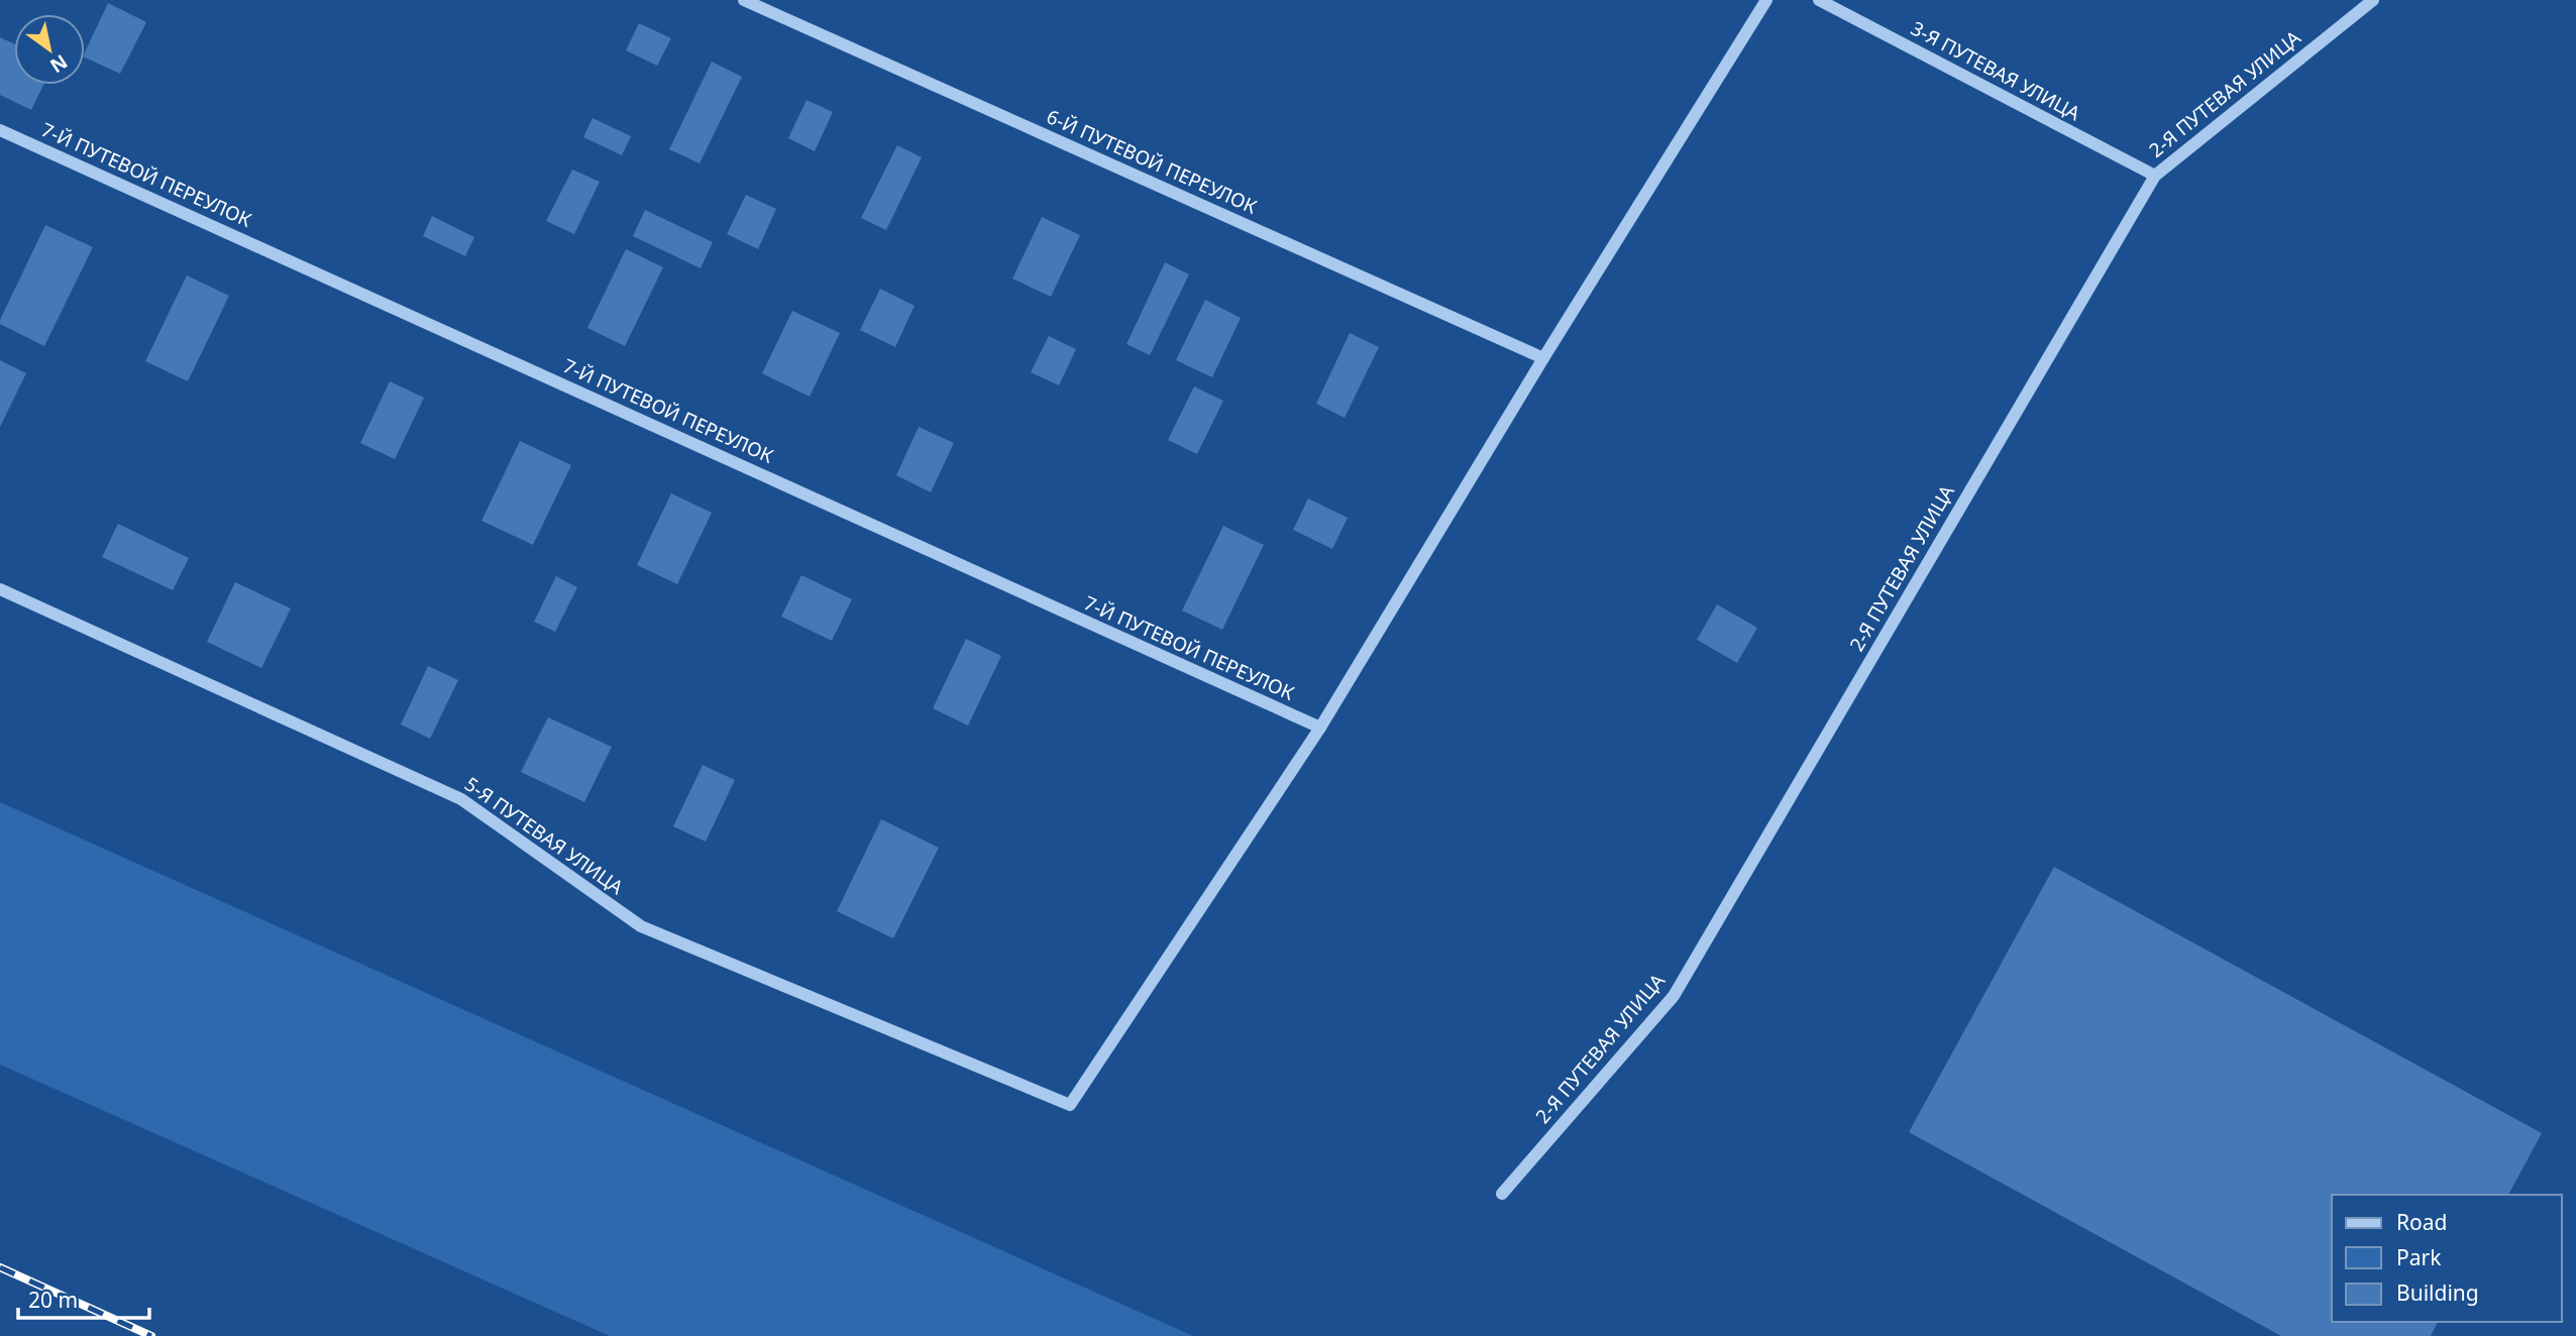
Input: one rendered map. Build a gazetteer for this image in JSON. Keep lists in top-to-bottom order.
{
  "streets": {
    "street": [
      "3-Я ПУТЕВАЯ УЛИЦА",
      "2-Я ПУТЕВАЯ УЛИЦА",
      "6-Й ПУТЕВОЙ ПЕРЕУЛОК",
      "7-Й ПУТЕВОЙ ПЕРЕУЛОК",
      "5-Я ПУТЕВАЯ УЛИЦА"
    ]
  },
  "crossings": [
    ["3-Я ПУТЕВАЯ УЛИЦА", "2-Я ПУТЕВАЯ УЛИЦА"],
    ["7-Й ПУТЕВОЙ ПЕРЕУЛОК", "5-Я ПУТЕВАЯ УЛИЦА"]
  ],
  "legend": ["Road", "Park", "Building"],
  "scale_bar": "20 m",
  "north": "bottom right"
}
